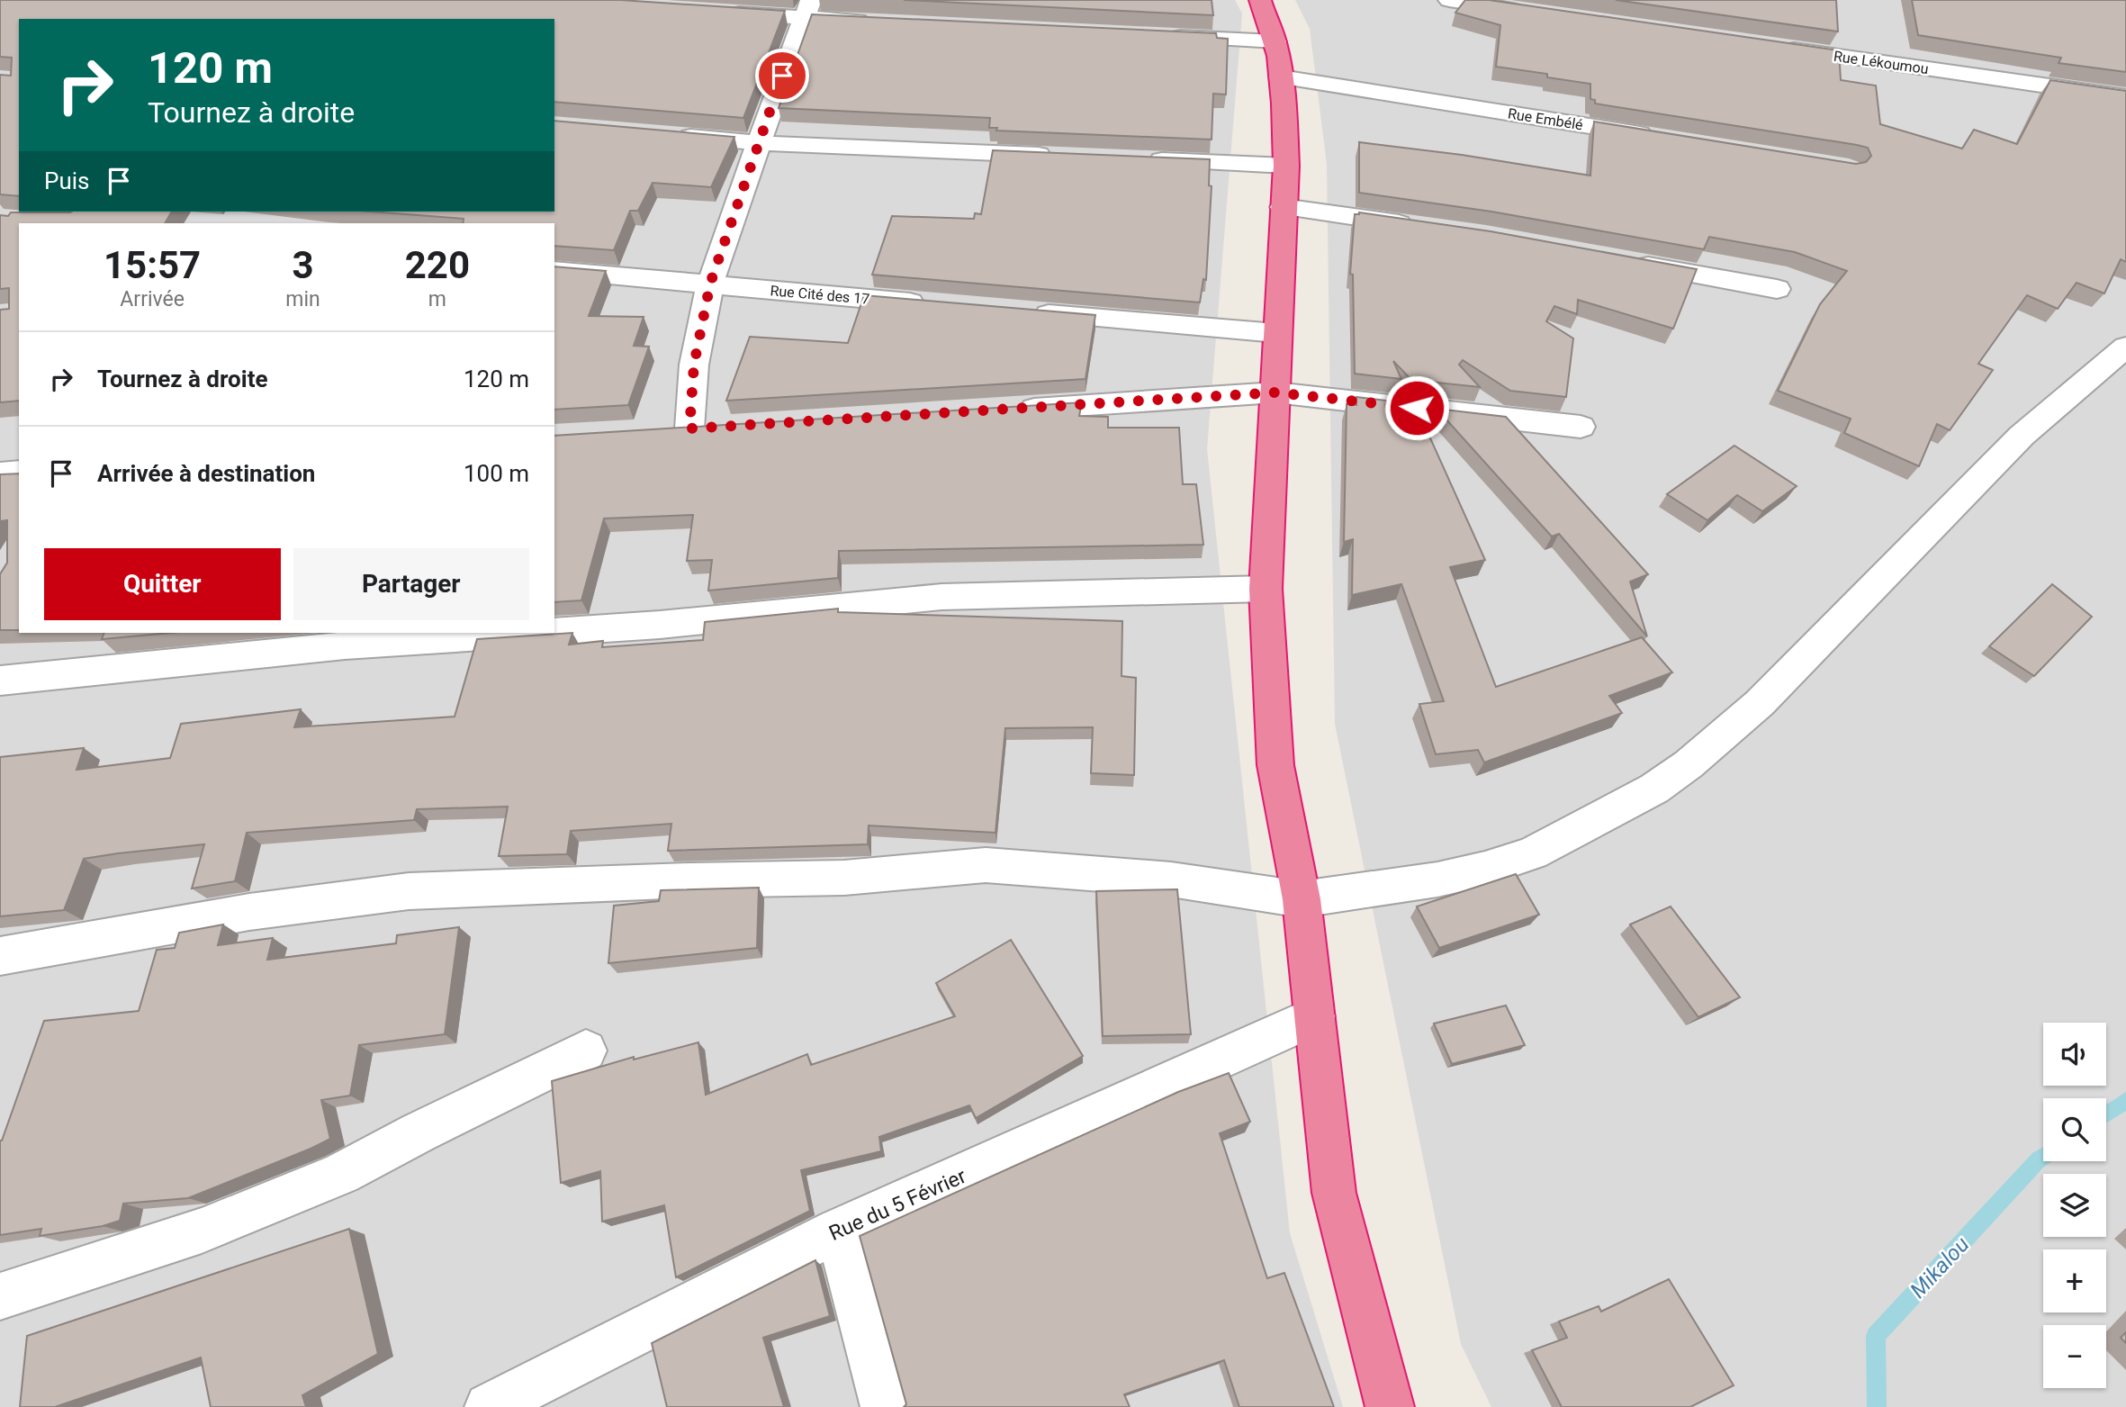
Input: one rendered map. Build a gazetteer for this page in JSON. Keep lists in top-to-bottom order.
{
  "streets": {
    "street": [
      "Rue Lékoumou",
      "Rue Embélé",
      "Rue Cité des 17",
      "Rue du 5 Février"
    ]
  },
  "water": ["Mikalou"],
  "page": {
    "turn": ["120 m", "Tournez à droite"],
    "then": "Puis",
    "eta": [
      "15:57",
      "Arrivée",
      "3",
      "min",
      "220",
      "m"
    ],
    "list": [
      {
        "name": "Tournez à droite",
        "value": "120 m"
      },
      {
        "name": "Arrivée à destination",
        "value": "100 m"
      }
    ],
    "buttons": ["Quitter", "Partager"],
    "map_buttons": ["+", "−"]
  }
}
